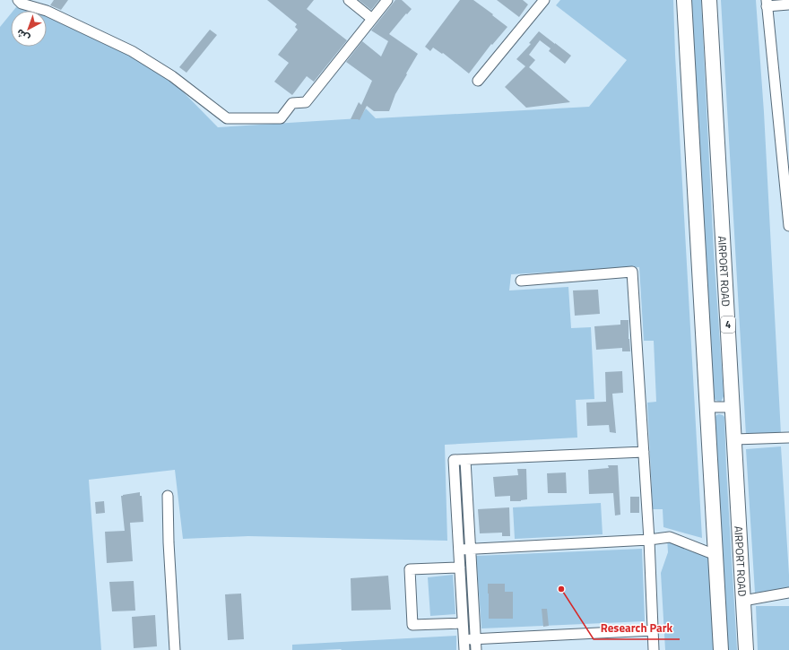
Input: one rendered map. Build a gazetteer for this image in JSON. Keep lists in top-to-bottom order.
{
  "streets": {
    "highway": ["AIRPORT ROAD", "4"]
  },
  "places": ["Research Park"],
  "north": "bottom left"
}
